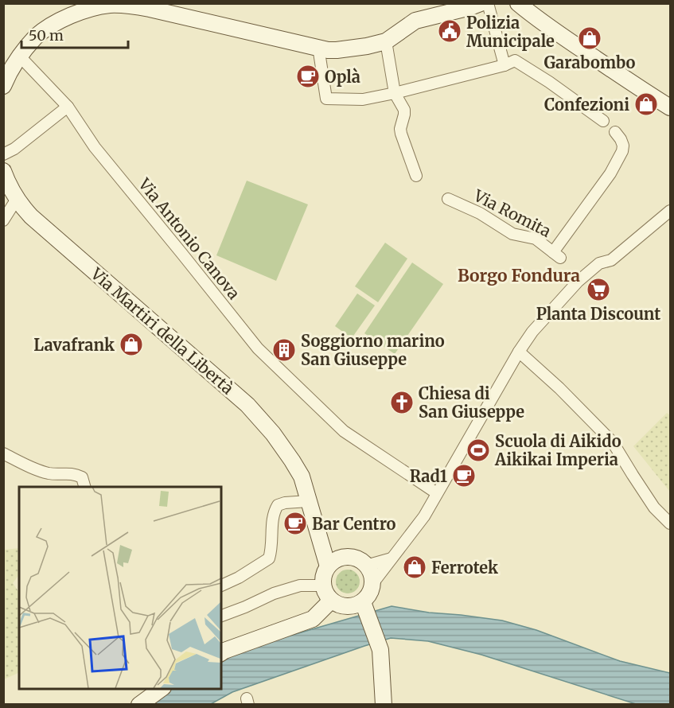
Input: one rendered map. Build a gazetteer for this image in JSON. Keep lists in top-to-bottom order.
{
  "streets": {
    "street": ["Via Romita", "Via Antonio Canova", "Via Martiri della Libertà"]
  },
  "districts": ["Borgo Fondura"],
  "places": {
    "public building": ["Polizia Municipale"],
    "shop": [
      "Garabombo",
      "Confezioni",
      "Lavafrank",
      "Ferrotek"
    ],
    "cafe": ["Oplà", "Rad1", "Bar Centro"],
    "supermarket": ["Planta Discount"],
    "building": ["Soggiorno marino San Giuseppe"],
    "church": ["Chiesa di San Giuseppe"],
    "sports": ["Scuola di Aikido Aikikai Imperia"]
  },
  "scale_bar": "50 m"
}
